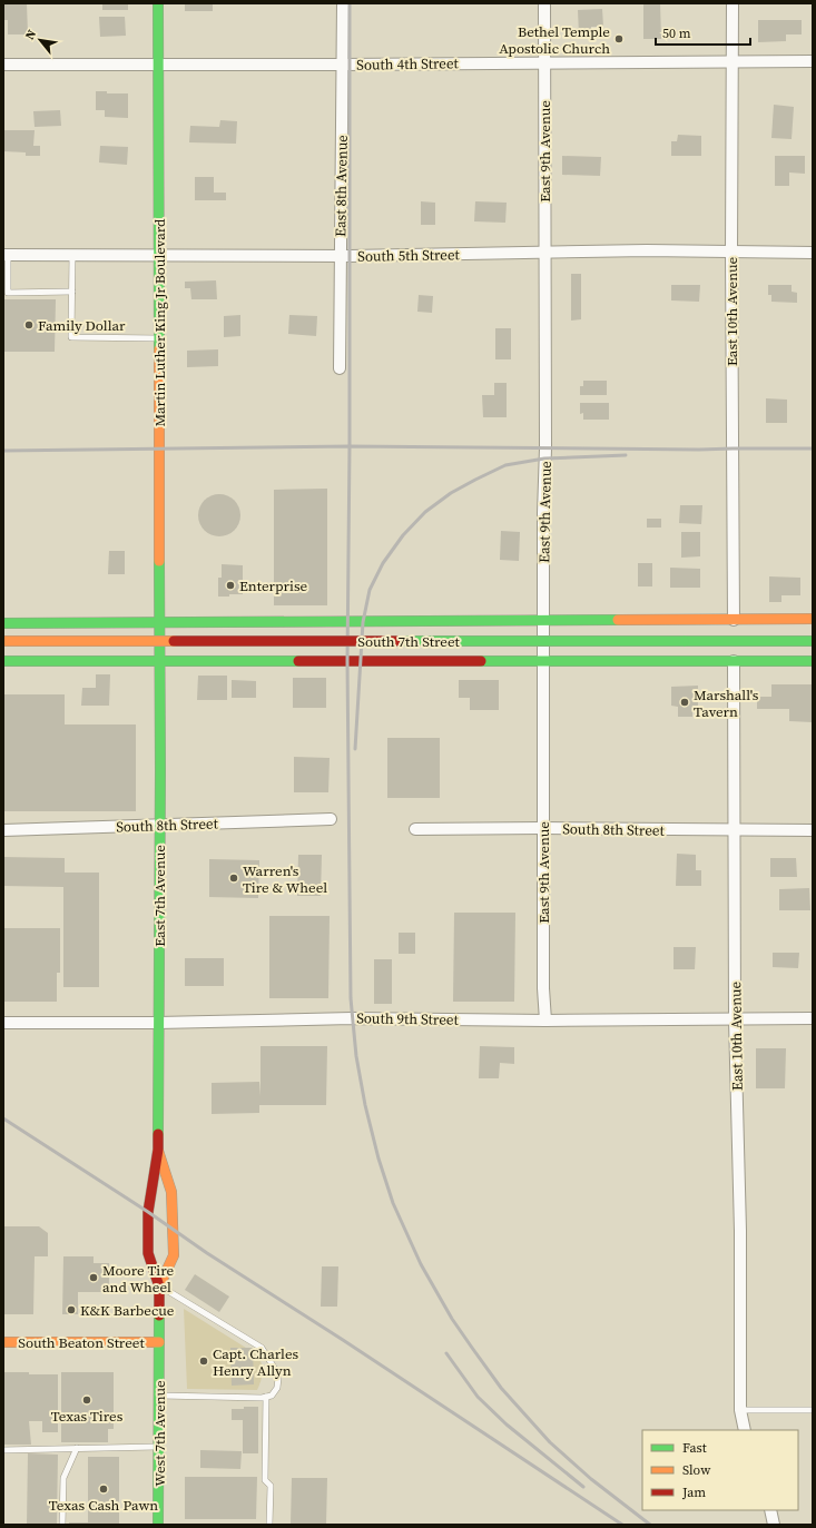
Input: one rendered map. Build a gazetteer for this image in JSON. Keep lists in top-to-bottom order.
{
  "streets": {
    "main road": [
      "Martin Luther King Jr Boulevard",
      "South 7th Street",
      "East 7th Avenue",
      "South Beaton Street",
      "West 7th Avenue"
    ],
    "street": [
      "South 4th Street",
      "East 9th Avenue",
      "East 8th Avenue",
      "South 5th Street",
      "East 10th Avenue",
      "South 8th Street",
      "South 9th Street"
    ]
  },
  "crossings": [
    ["South 4th Street", "East 9th Avenue"],
    ["South 4th Street", "East 8th Avenue"],
    ["South 4th Street", "East 10th Avenue"],
    ["South 4th Street", "Martin Luther King Jr Boulevard"],
    ["East 9th Avenue", "South 5th Street"],
    ["East 9th Avenue", "South 8th Street"],
    ["East 9th Avenue", "South 9th Street"],
    ["East 8th Avenue", "South 5th Street"],
    ["South 5th Street", "East 10th Avenue"],
    ["South 5th Street", "Martin Luther King Jr Boulevard"],
    ["East 10th Avenue", "South 8th Street"],
    ["East 10th Avenue", "South 9th Street"],
    ["Martin Luther King Jr Boulevard", "East 7th Avenue"],
    ["South 8th Street", "East 7th Avenue"],
    ["East 7th Avenue", "South 9th Street"],
    ["East 7th Avenue", "South Beaton Street"],
    ["East 7th Avenue", "West 7th Avenue"],
    ["South Beaton Street", "West 7th Avenue"]
  ],
  "places": [
    "Bethel Temple Apostolic Church",
    "Family Dollar",
    "Enterprise",
    "Marshall's Tavern",
    "Warren's Tire & Wheel",
    "Moore Tire and Wheel",
    "K&K Barbecue",
    "Capt. Charles Henry Allyn",
    "Texas Tires",
    "Texas Cash Pawn"
  ],
  "legend": ["Fast", "Slow", "Jam"],
  "scale_bar": "50 m",
  "north": "top left"
}
